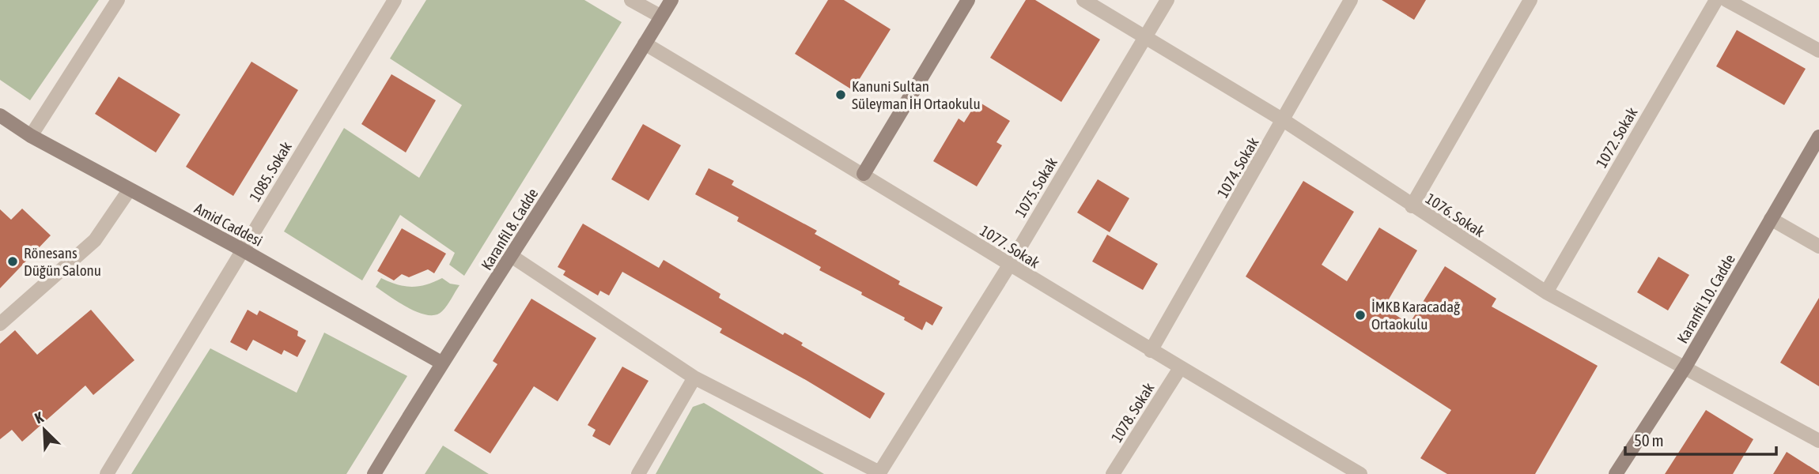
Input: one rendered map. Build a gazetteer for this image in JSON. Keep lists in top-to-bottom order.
{
  "streets": {
    "street": [
      "1072. Sokak",
      "1074. Sokak",
      "1085. Sokak",
      "1075. Sokak",
      "1076. Sokak",
      "Amid Caddesi",
      "Karanfil 8. Cadde",
      "1077. Sokak",
      "Karanfil 10. Cadde",
      "1078. Sokak"
    ]
  },
  "crossings": [
    ["1072. Sokak", "1076. Sokak"],
    ["1074. Sokak", "1076. Sokak"],
    ["1074. Sokak", "1077. Sokak"],
    ["1085. Sokak", "Amid Caddesi"],
    ["1075. Sokak", "1076. Sokak"],
    ["1075. Sokak", "1077. Sokak"],
    ["1076. Sokak", "Karanfil 10. Cadde"],
    ["Amid Caddesi", "Karanfil 8. Cadde"],
    ["Karanfil 8. Cadde", "1077. Sokak"],
    ["1077. Sokak", "1078. Sokak"]
  ],
  "places": ["Kanuni Sultan Süleyman İH Ortaokulu", "Rönesans Düğün Salonu", "İMKB Karacadağ Ortaokulu"],
  "scale_bar": "50 m",
  "north": "top left"
}
